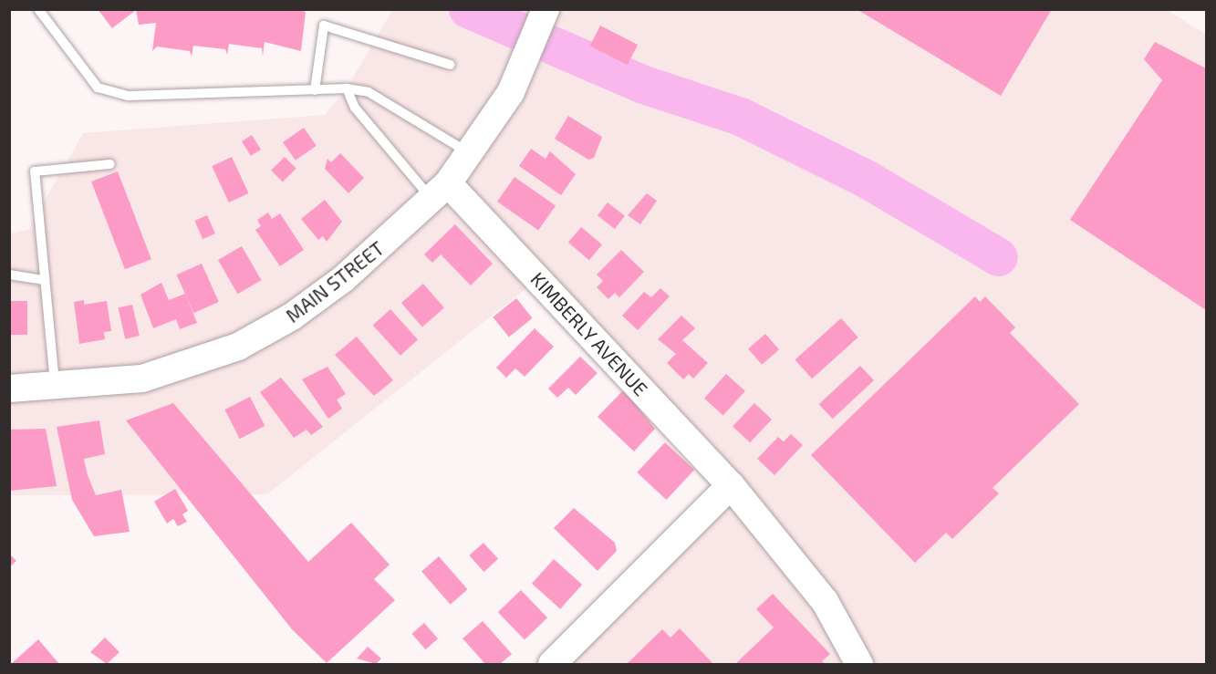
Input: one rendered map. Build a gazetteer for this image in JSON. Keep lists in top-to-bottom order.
{
  "streets": {
    "street": ["MAIN STREET", "KIMBERLY AVENUE"]
  },
  "crossings": [
    ["MAIN STREET", "KIMBERLY AVENUE"]
  ]
}
